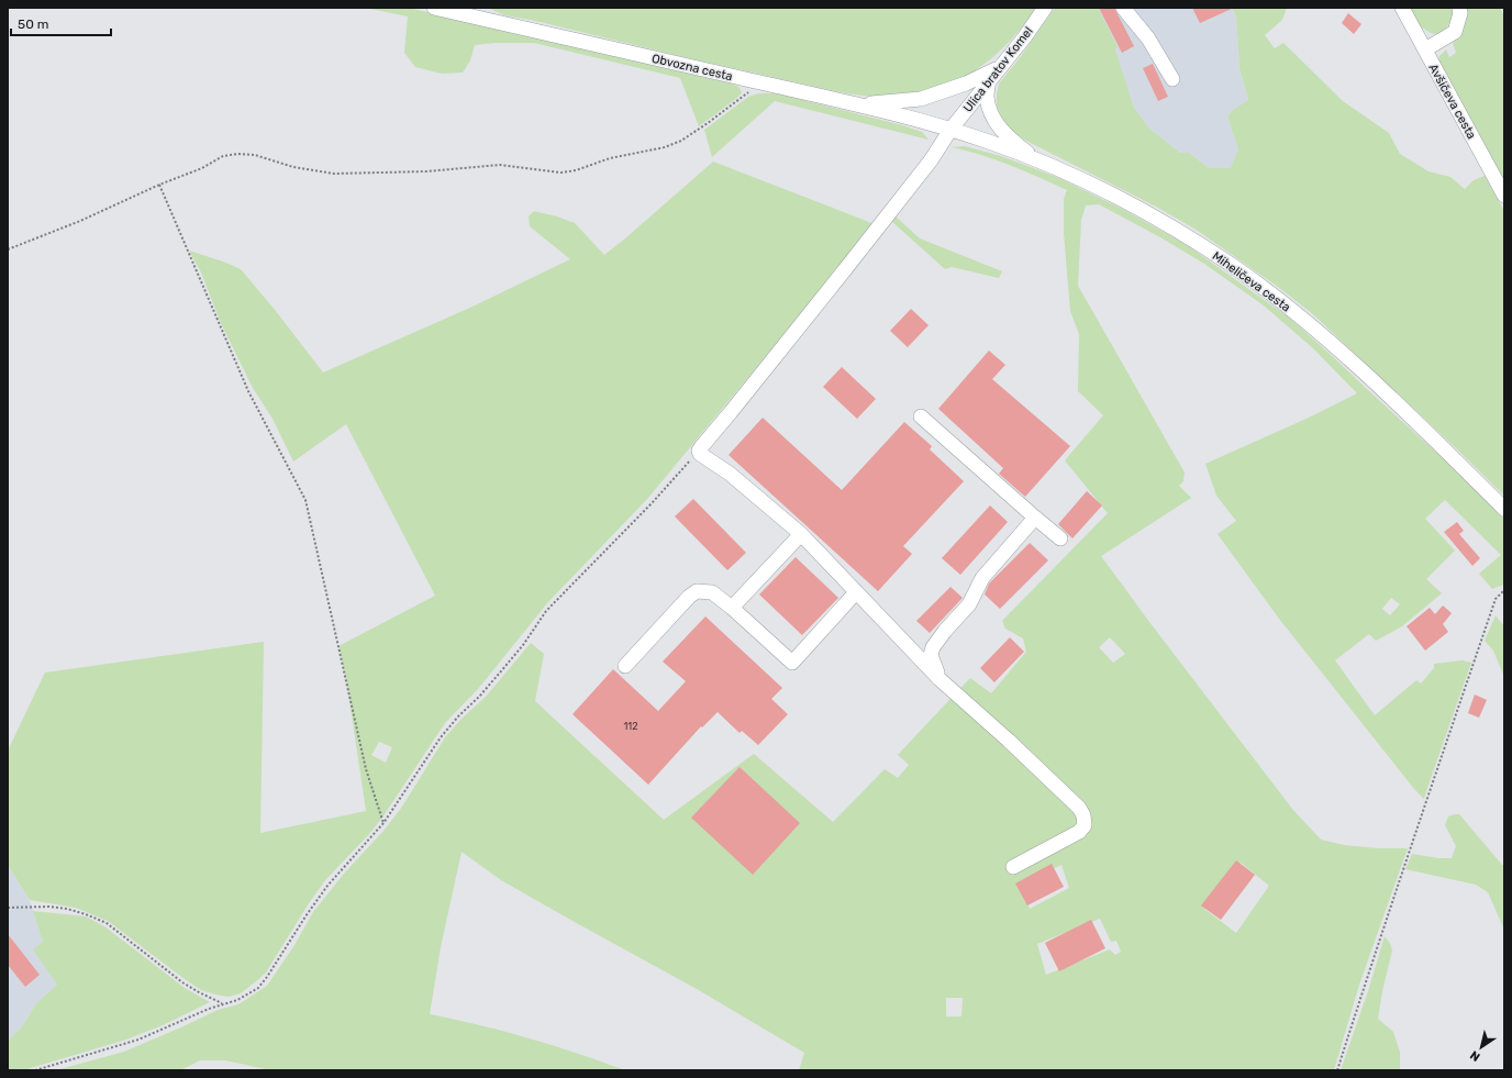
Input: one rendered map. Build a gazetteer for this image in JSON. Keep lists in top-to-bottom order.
{
  "streets": {
    "street": [
      "Obvozna cesta",
      "Ulica bratov Komel",
      "Avšičeva cesta",
      "Miheličeva cesta"
    ]
  },
  "crossings": [
    ["Obvozna cesta", "Ulica bratov Komel"],
    ["Obvozna cesta", "Miheličeva cesta"],
    ["Ulica bratov Komel", "Miheličeva cesta"]
  ],
  "house_numbers": ["112"],
  "scale_bar": "50 m",
  "north": "bottom left"
}
